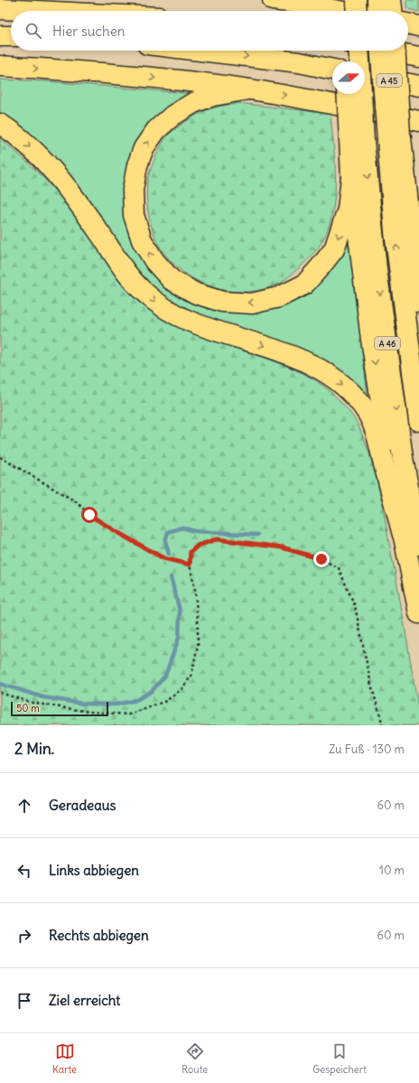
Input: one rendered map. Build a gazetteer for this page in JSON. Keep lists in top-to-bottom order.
{
  "streets": {
    "highway": ["A 45", "A 46"]
  },
  "scale_bar": "50 m",
  "north": "right",
  "page": {
    "search": "Hier suchen",
    "scale": "50 m",
    "heading": ["2 Min.", "Zu Fuß · 130 m"],
    "list": [
      ["Geradeaus", "60 m"],
      ["Links abbiegen", "10 m"],
      ["Rechts abbiegen", "60 m"],
      "Ziel erreicht"
    ],
    "nav": ["Karte", "Route", "Gespeichert"]
  }
}
